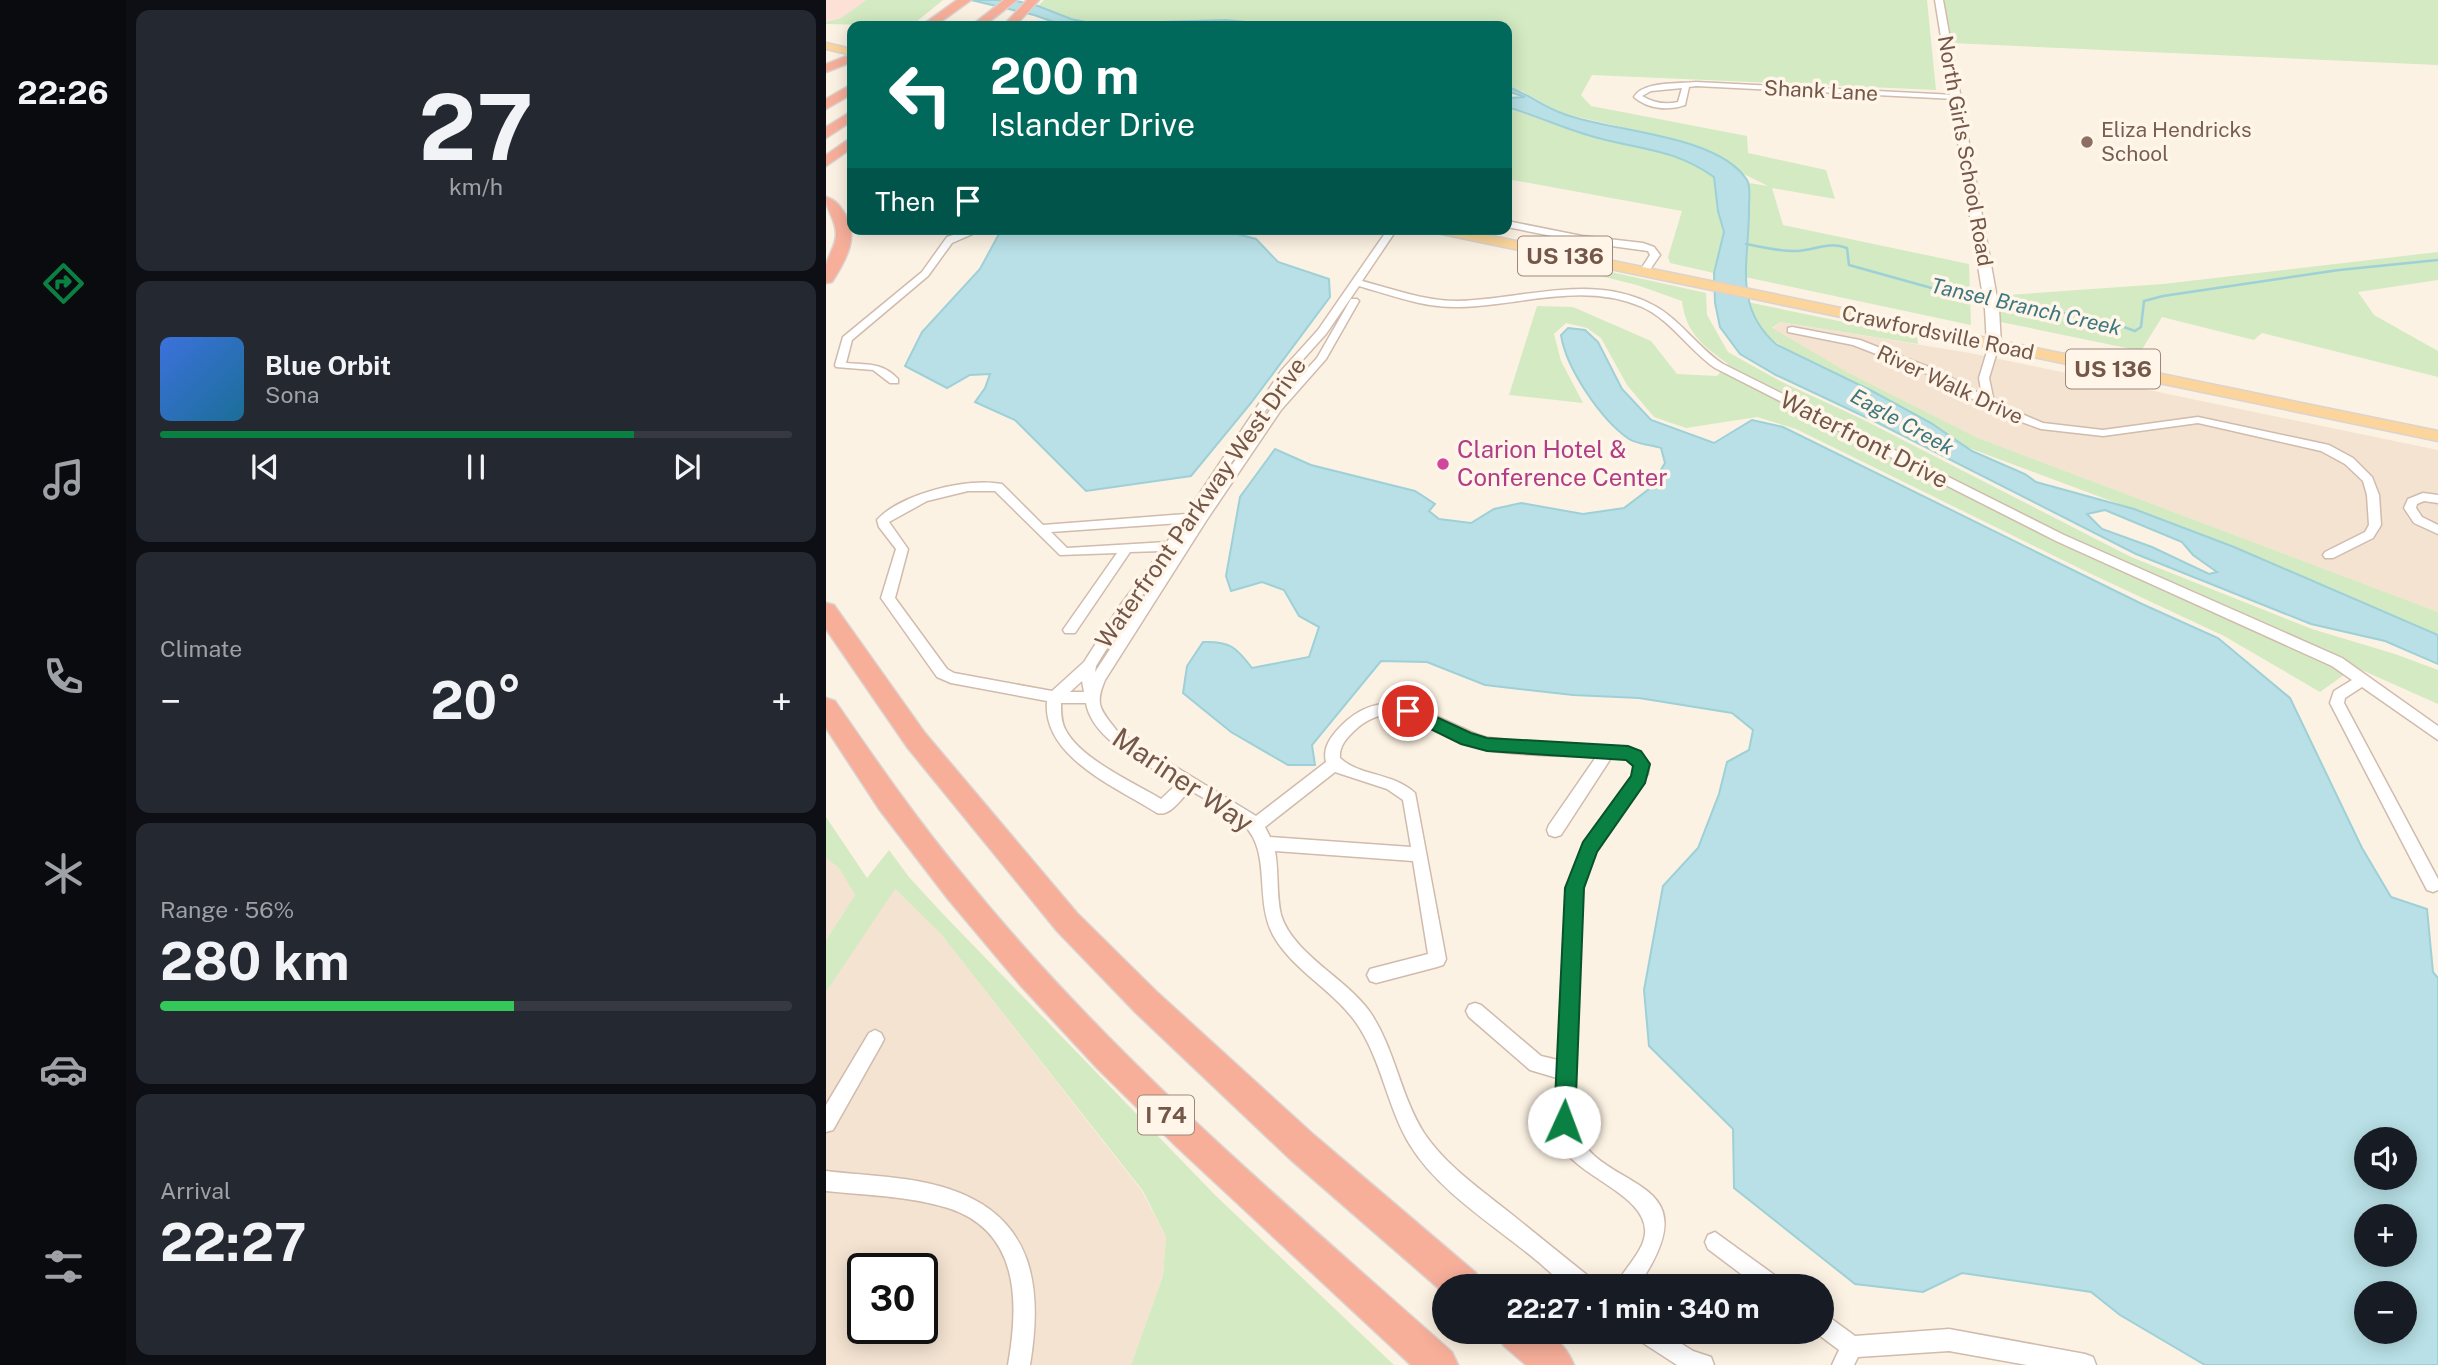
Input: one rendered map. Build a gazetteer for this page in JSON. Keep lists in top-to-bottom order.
{
  "streets": {
    "highway": ["I 74"],
    "main road": ["North Girls School Road", "US 136", "Crawfordsville Road"],
    "street": [
      "Shank Lane",
      "River Walk Drive",
      "Waterfront Drive",
      "Waterfront Parkway West Drive",
      "Mariner Way"
    ]
  },
  "crossings": [
    ["Shank Lane", "North Girls School Road"],
    ["North Girls School Road", "Crawfordsville Road"],
    ["Waterfront Drive", "Waterfront Parkway West Drive"],
    ["Waterfront Parkway West Drive", "Mariner Way"]
  ],
  "water": ["Tansel Branch Creek", "Eagle Creek"],
  "places": ["Eliza Hendricks School", "Clarion Hotel & Conference Center"],
  "page": {
    "tabs": "22:26",
    "tile": [
      ["27", "km/h"],
      "Climate",
      ["Range · 56%", "280 km"],
      ["Arrival", "22:27"]
    ],
    "turn": ["200 m", "Islander Drive"],
    "then": "Then",
    "song": ["Blue Orbit", "Sona"],
    "heat": ["−", "20°", "+"],
    "map_buttons": ["+", "−"],
    "limit": "30",
    "trip": "22:27 · 1 min · 340 m"
  }
}
